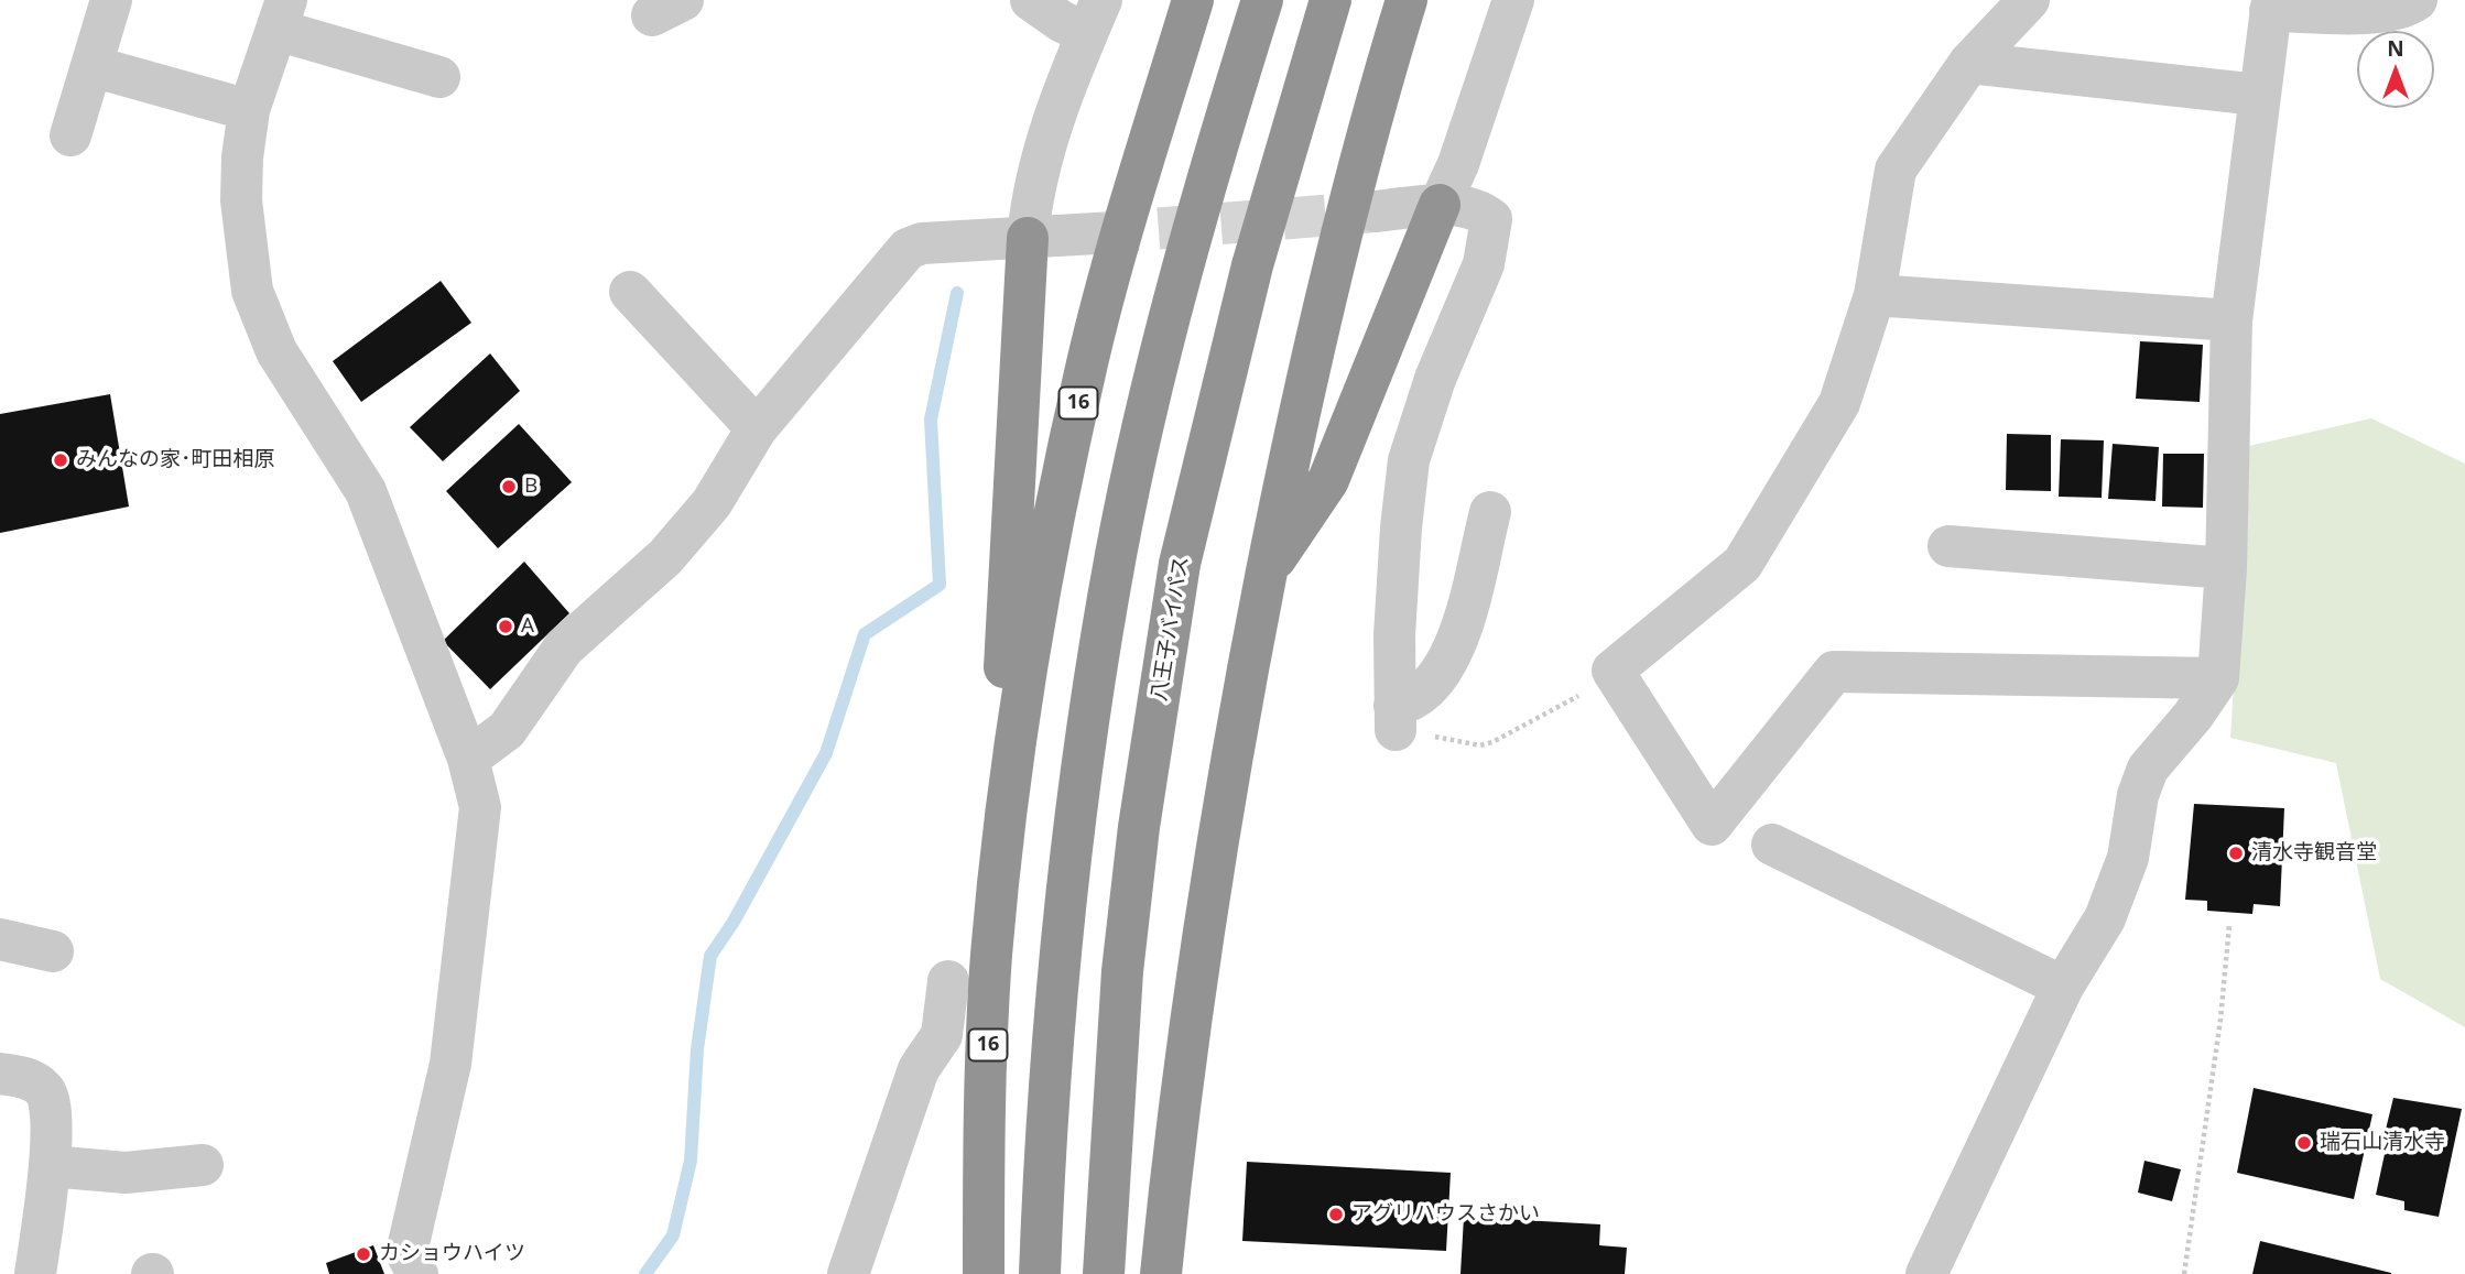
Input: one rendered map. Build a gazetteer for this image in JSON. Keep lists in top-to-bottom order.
{
  "streets": {
    "highway": ["16", "八王子バイパス"]
  },
  "places": [
    "みんなの家･町田相原",
    "B",
    "A",
    "清水寺観音堂",
    "瑞石山清水寺",
    "アグリハウスさかい",
    "カショウハイツ"
  ],
  "north": "top"
}
